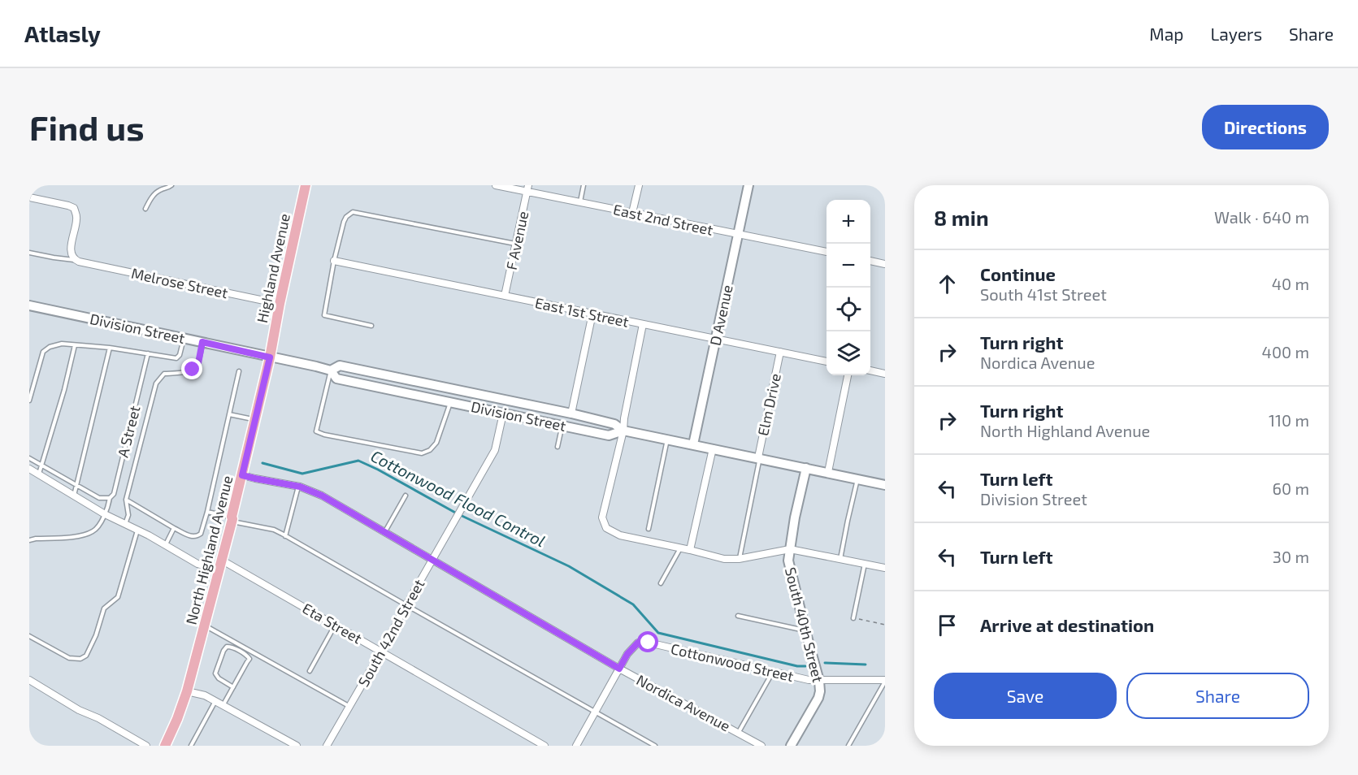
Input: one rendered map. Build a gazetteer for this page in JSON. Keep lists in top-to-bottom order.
{
  "streets": {
    "main road": [
      "Highland Avenue",
      "D Avenue",
      "Division Street",
      "North Highland Avenue",
      "South 40th Street"
    ],
    "street": [
      "East 2nd Street",
      "F Avenue",
      "Melrose Street",
      "East 1st Street",
      "Elm Drive",
      "Eta Street",
      "South 42nd Street",
      "Cottonwood Street",
      "Nordica Avenue"
    ],
    "lane": ["A Street"]
  },
  "crossings": [
    ["East 2nd Street", "F Avenue"],
    ["East 2nd Street", "D Avenue"],
    ["F Avenue", "East 1st Street"],
    ["Highland Avenue", "Melrose Street"],
    ["Highland Avenue", "Division Street"],
    ["Highland Avenue", "North Highland Avenue"],
    ["East 1st Street", "D Avenue"],
    ["East 1st Street", "Elm Drive"],
    ["D Avenue", "Division Street"],
    ["Division Street", "Elm Drive"],
    ["Division Street", "North Highland Avenue"],
    ["Division Street", "South 40th Street"],
    ["Division Street", "South 42nd Street"],
    ["North Highland Avenue", "Eta Street"],
    ["North Highland Avenue", "Nordica Avenue"],
    ["Eta Street", "South 42nd Street"],
    ["South 40th Street", "Cottonwood Street"],
    ["South 42nd Street", "Nordica Avenue"],
    ["Cottonwood Street", "Nordica Avenue"]
  ],
  "water": ["Cottonwood Flood Control"],
  "page": {
    "header": "Atlasly",
    "nav": ["Map", "Layers", "Share"],
    "buttons": [
      "Directions",
      ["Save", "Share"]
    ],
    "title": "Find us",
    "heading": ["8 min", "Walk · 640 m"],
    "map_buttons": ["+", "−"],
    "list": [
      ["Continue", "South 41st Street", "40 m"],
      ["Turn right", "Nordica Avenue", "400 m"],
      ["Turn right", "North Highland Avenue", "110 m"],
      ["Turn left", "Division Street", "60 m"],
      ["Turn left", "30 m"],
      "Arrive at destination"
    ]
  }
}
